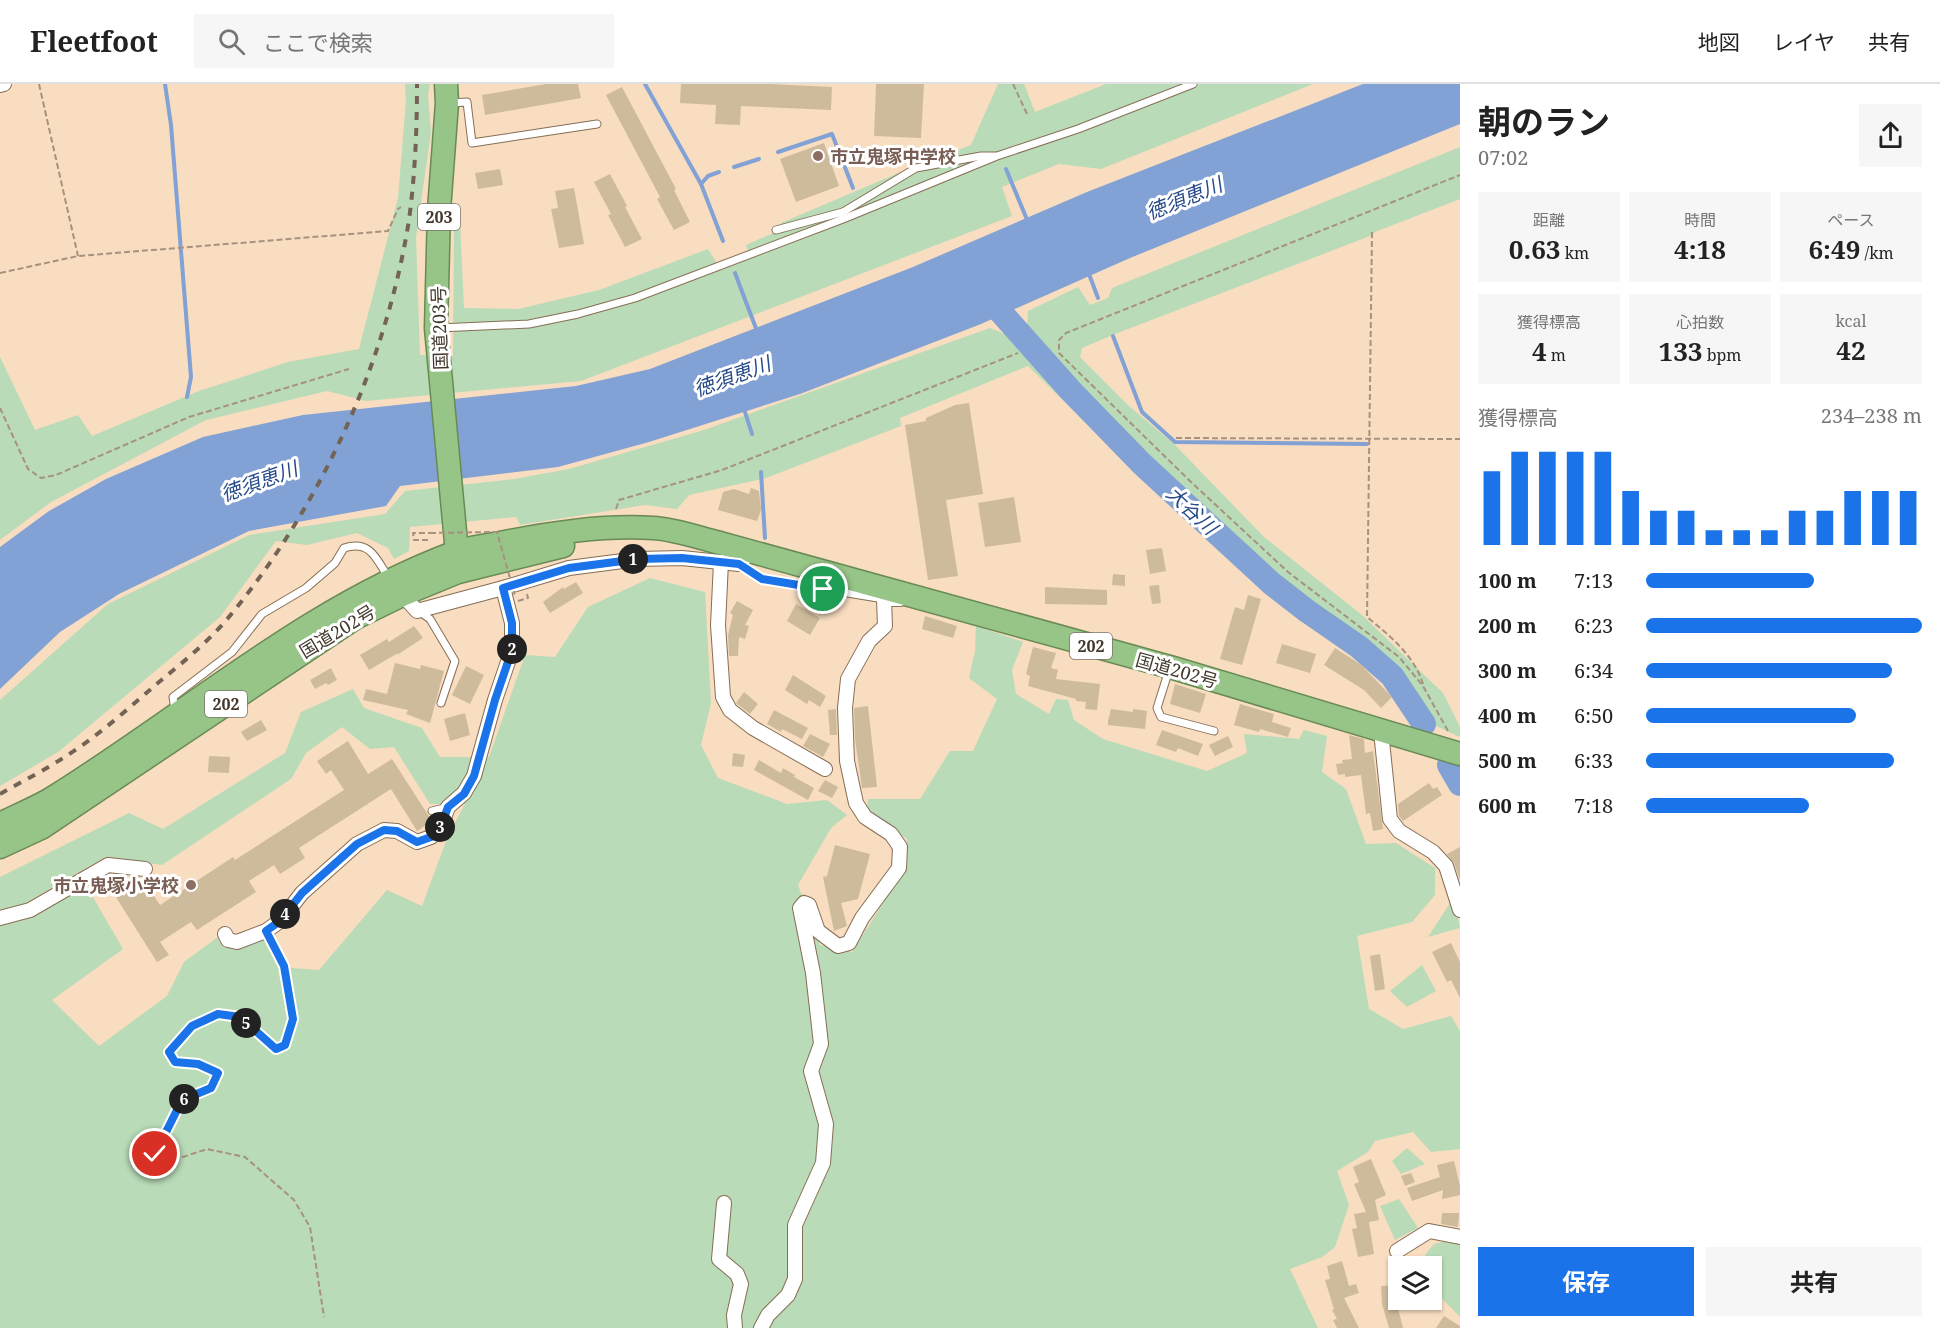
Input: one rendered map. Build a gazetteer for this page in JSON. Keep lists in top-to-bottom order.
{
  "streets": {
    "highway": [
      "203",
      "国道203号",
      "国道202号",
      "202"
    ]
  },
  "crossings": [
    ["国道203号", "国道202号"]
  ],
  "water": ["徳須恵川", "大谷川"],
  "places": ["市立鬼塚中学校", "市立鬼塚小学校"],
  "page": {
    "header": "Fleetfoot",
    "search": "ここで検索",
    "nav": ["地図", "レイヤ", "共有"],
    "heading": ["朝のラン", "07:02"],
    "stats": [
      ["距離", "0.63 km"],
      ["時間", "4:18"],
      ["ペース", "6:49 /km"],
      ["獲得標高", "4 m"],
      ["心拍数", "133 bpm"],
      ["kcal", "42"]
    ],
    "chart": ["獲得標高", "234–238 m"],
    "pins": [
      "1",
      "2",
      "3",
      "4",
      "5",
      "6"
    ],
    "list": [
      {
        "name": "100 m",
        "note": "7:13"
      },
      {
        "name": "200 m",
        "note": "6:23"
      },
      {
        "name": "300 m",
        "note": "6:34"
      },
      {
        "name": "400 m",
        "note": "6:50"
      },
      {
        "name": "500 m",
        "note": "6:33"
      },
      {
        "name": "600 m",
        "note": "7:18"
      }
    ],
    "buttons": ["保存", "共有"]
  }
}
